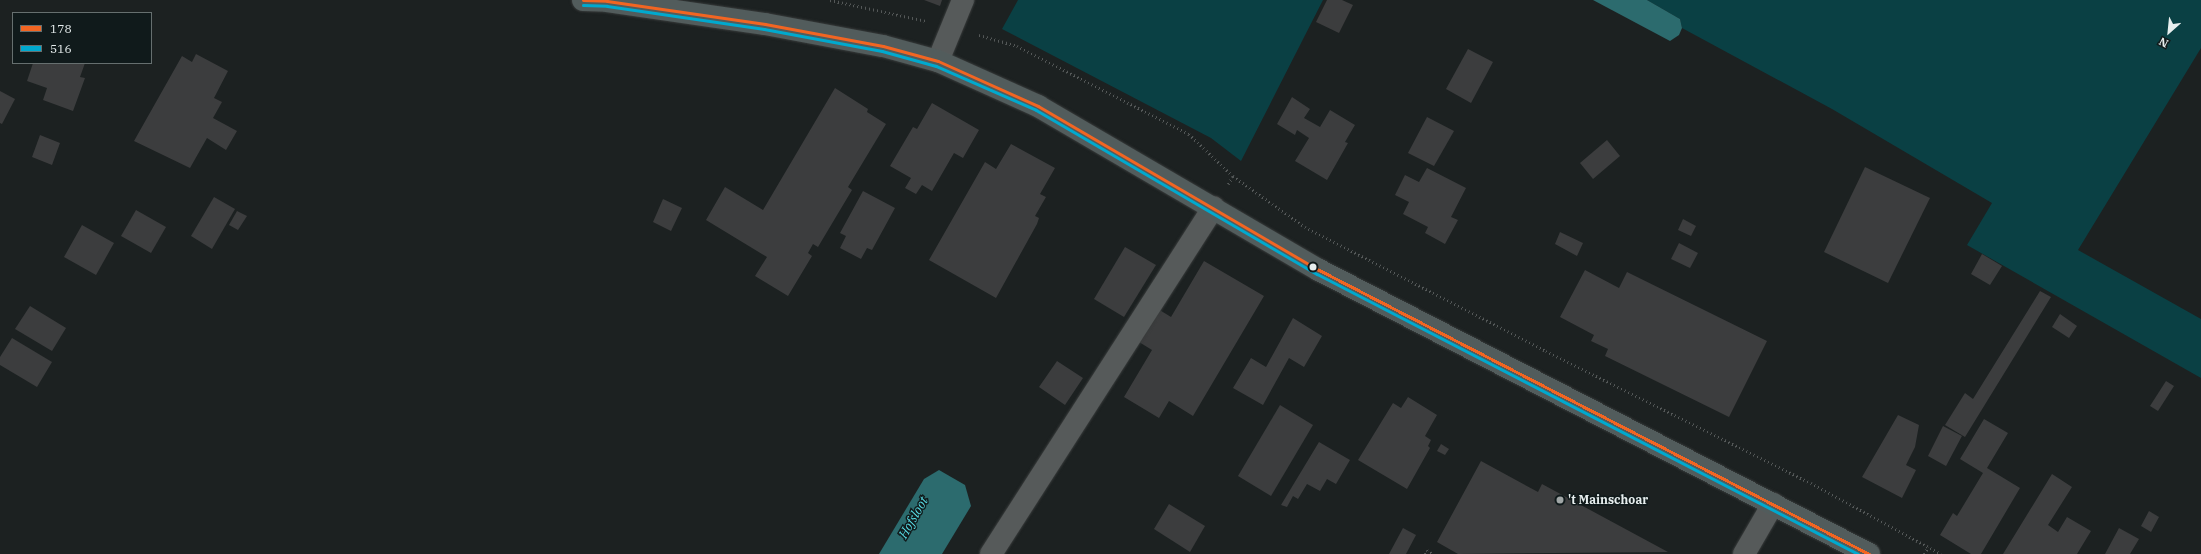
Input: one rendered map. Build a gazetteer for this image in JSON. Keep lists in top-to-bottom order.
{
  "water": ["Hofsloot"],
  "places": ["'t Mainschoar"],
  "lines": ["transit line 178", "transit line 516"],
  "legend": ["178", "516"],
  "north": "bottom left"
}
